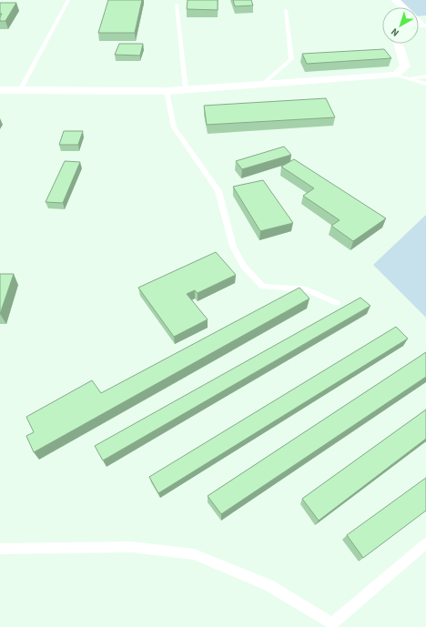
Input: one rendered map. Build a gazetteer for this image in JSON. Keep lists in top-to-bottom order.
{
  "north": "bottom left"
}
